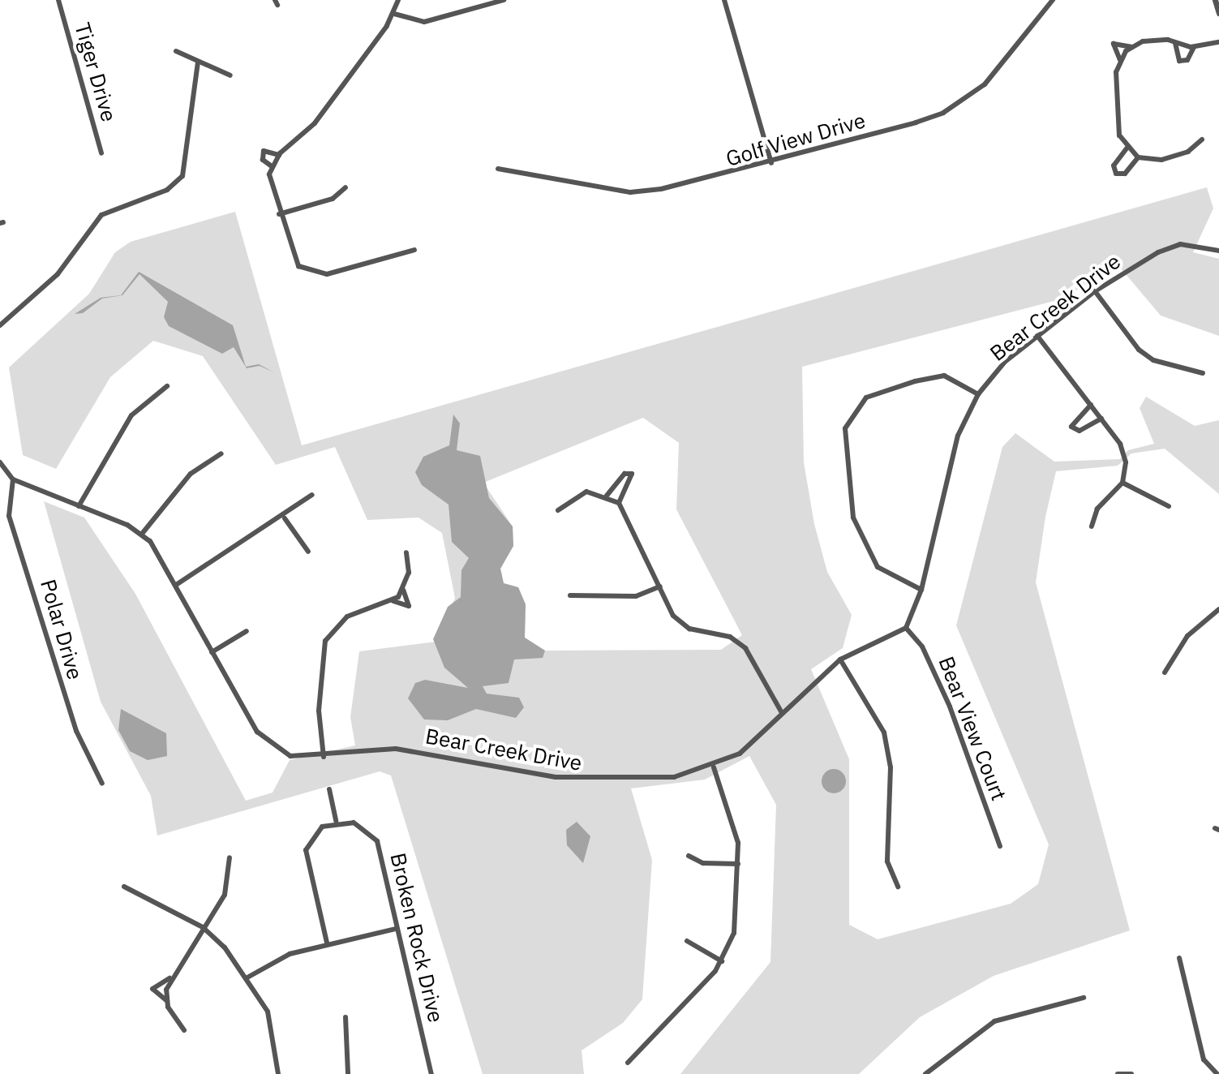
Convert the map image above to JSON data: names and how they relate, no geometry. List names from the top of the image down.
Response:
{
  "streets": {
    "street": [
      "Tiger Drive",
      "Golf View Drive",
      "Bear Creek Drive",
      "Polar Drive",
      "Bear View Court",
      "Broken Rock Drive"
    ]
  },
  "crossings": [
    ["Bear Creek Drive", "Bear View Court"]
  ]
}
